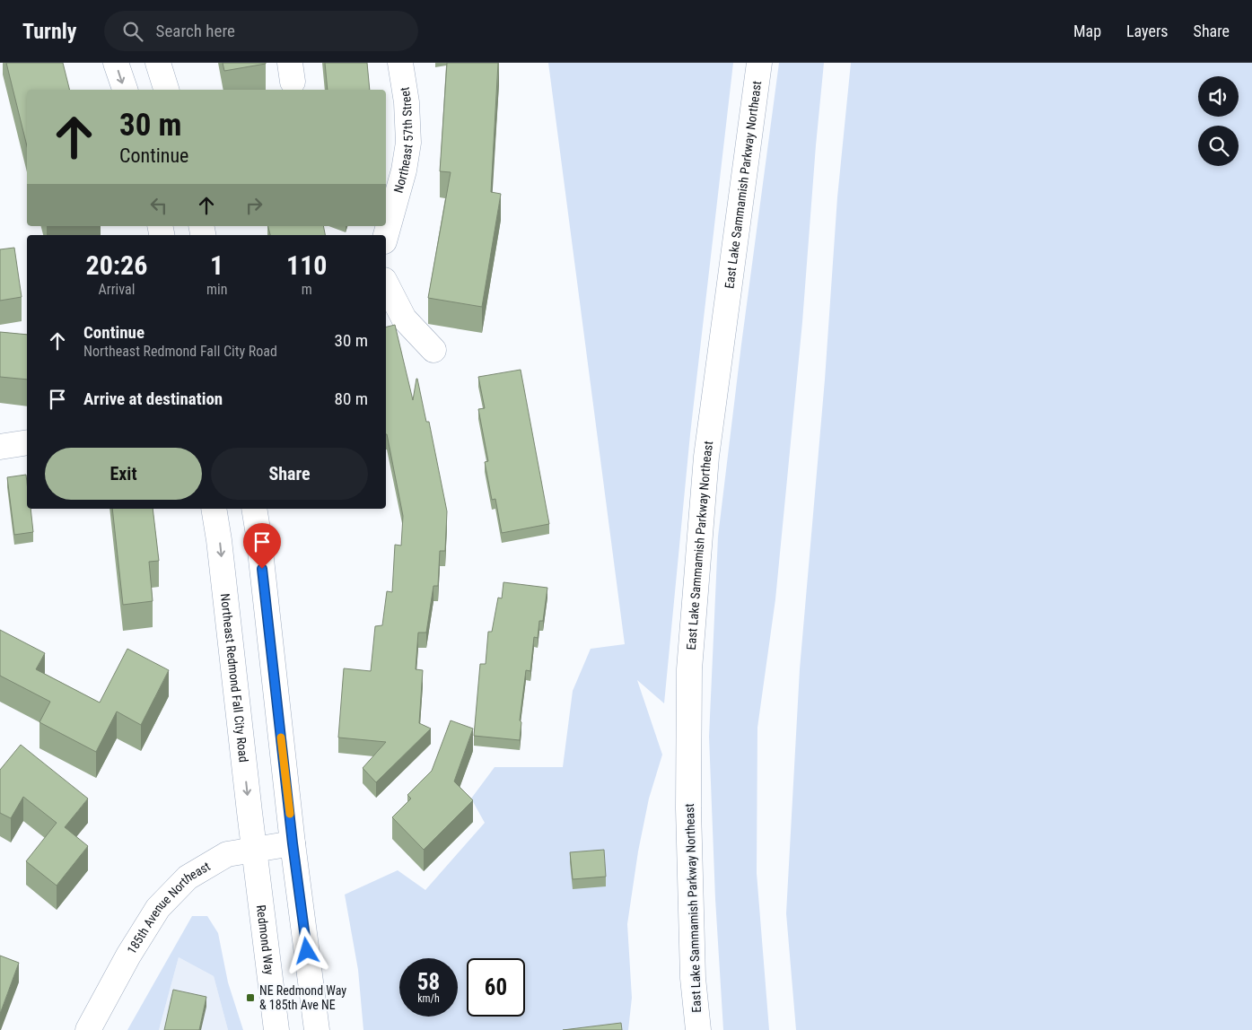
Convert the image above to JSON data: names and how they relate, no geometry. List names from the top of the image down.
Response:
{
  "streets": {
    "main road": [
      "Northeast 57th Street",
      "East Lake Sammamish Parkway Northeast",
      "Northeast Redmond Fall City Road",
      "185th Avenue Northeast",
      "Redmond Way"
    ]
  },
  "crossings": [
    ["Northeast Redmond Fall City Road", "185th Avenue Northeast"],
    ["Northeast Redmond Fall City Road", "Redmond Way"],
    ["185th Avenue Northeast", "Redmond Way"]
  ],
  "places": {
    "transit": ["NE Redmond Way & 185th Ave NE"]
  },
  "page": {
    "header": "Turnly",
    "search": "Search here",
    "nav": ["Map", "Layers", "Share"],
    "turn": ["30 m", "Continue"],
    "eta": [
      "20:26",
      "Arrival",
      "1",
      "min",
      "110",
      "m"
    ],
    "list": [
      {
        "name": "Continue",
        "note": "Northeast Redmond Fall City Road",
        "value": "30 m"
      },
      {
        "name": "Arrive at destination",
        "value": "80 m"
      }
    ],
    "buttons": ["Exit", "Share"],
    "speed": "58 km/h",
    "limit": "60"
  }
}
